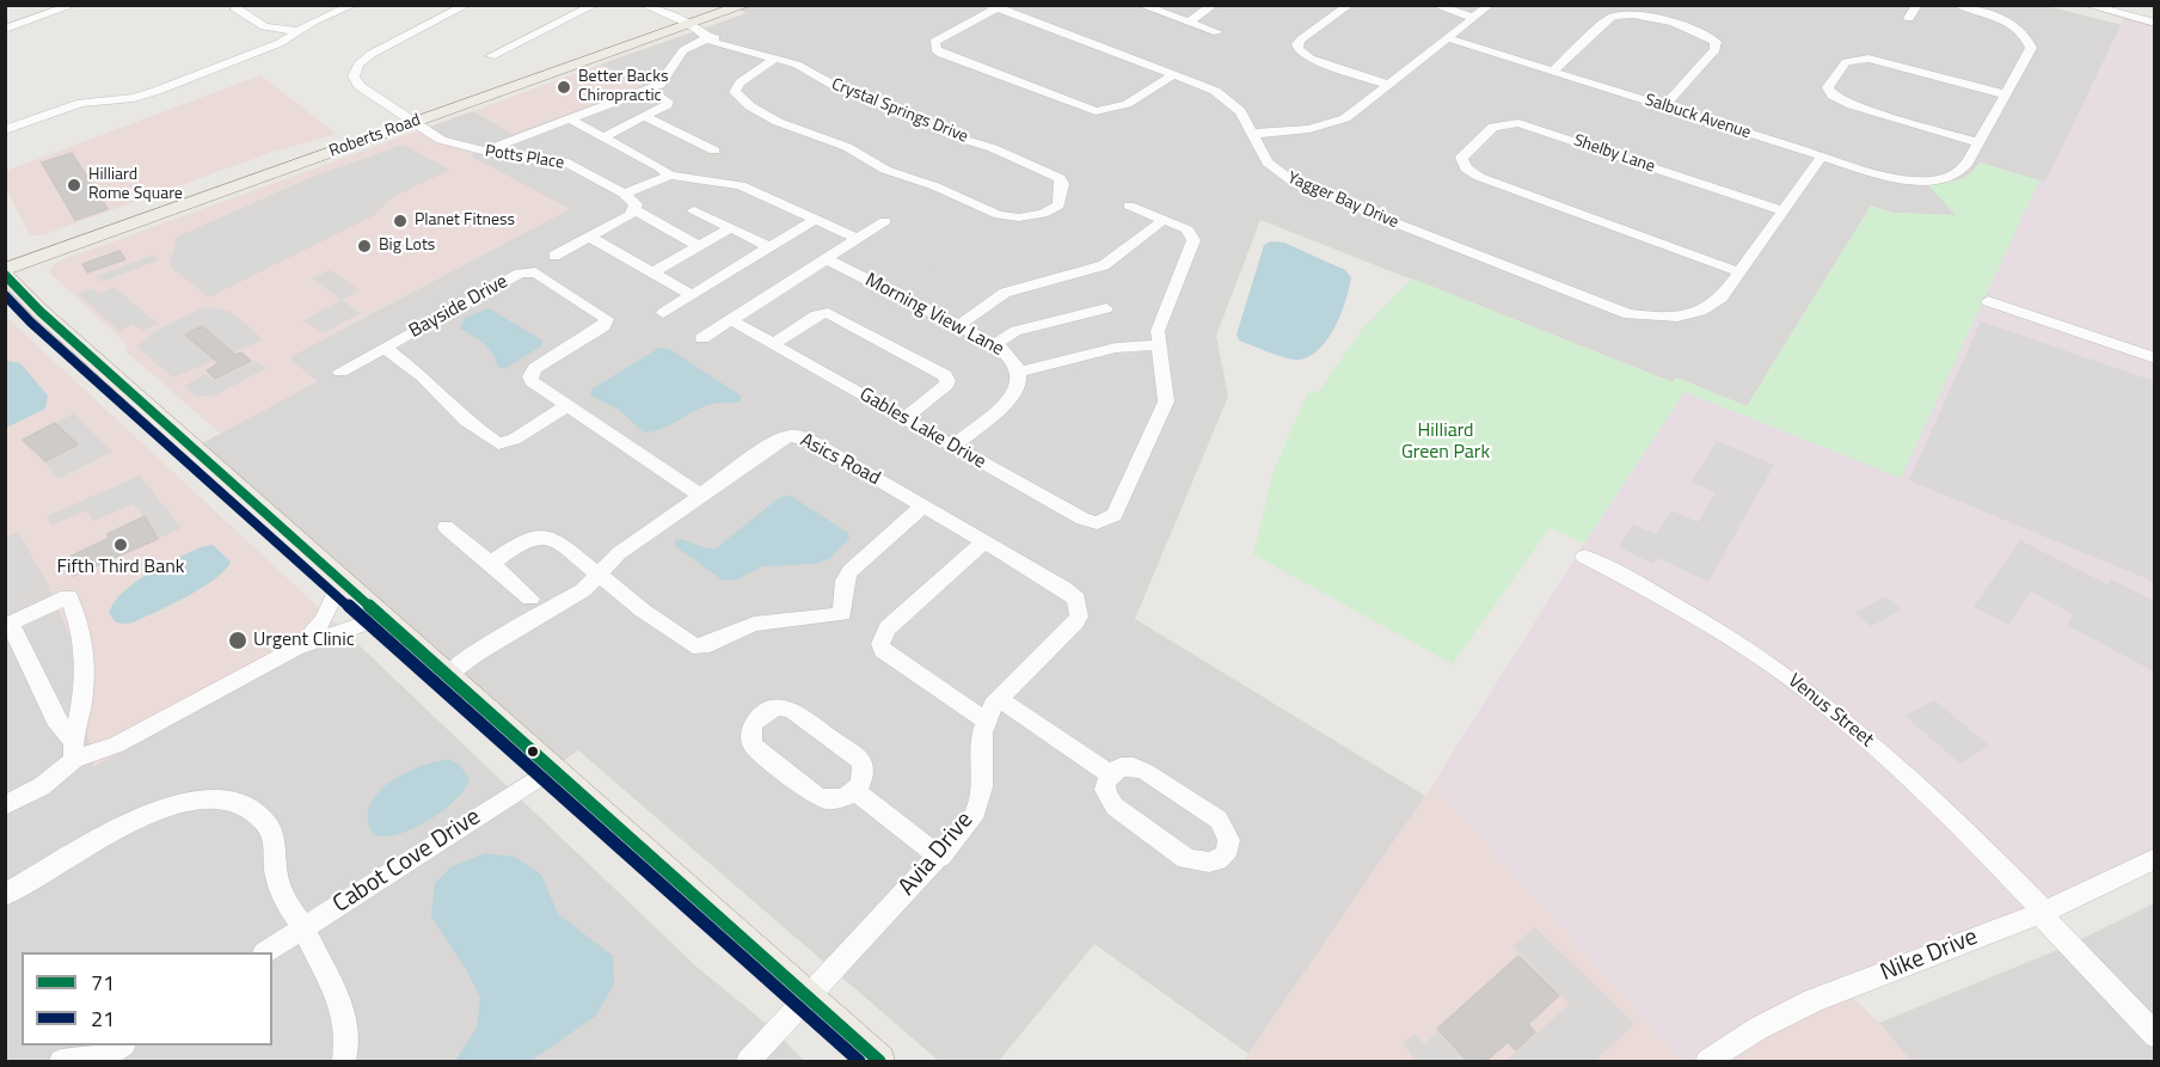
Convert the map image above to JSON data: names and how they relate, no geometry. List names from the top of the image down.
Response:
{
  "streets": {
    "main road": ["Roberts Road"],
    "street": [
      "Crystal Springs Drive",
      "Salbuck Avenue",
      "Shelby Lane",
      "Potts Place",
      "Yagger Bay Drive",
      "Bayside Drive",
      "Morning View Lane",
      "Gables Lake Drive",
      "Asics Road",
      "Venus Street",
      "Avia Drive",
      "Cabot Cove Drive",
      "Nike Drive"
    ]
  },
  "crossings": [
    ["Crystal Springs Drive", "Roberts Road"],
    ["Roberts Road", "Potts Place"],
    ["Shelby Lane", "Yagger Bay Drive"],
    ["Bayside Drive", "Asics Road"],
    ["Morning View Lane", "Gables Lake Drive"],
    ["Asics Road", "Avia Drive"],
    ["Venus Street", "Nike Drive"]
  ],
  "parks": ["Hilliard Green Park"],
  "places": [
    "Better Backs Chiropractic",
    "Hilliard Rome Square",
    "Planet Fitness",
    "Big Lots",
    "Fifth Third Bank",
    "Urgent Clinic"
  ],
  "lines": ["transit line 71", "transit line 21"],
  "legend": ["71", "21"]
}
